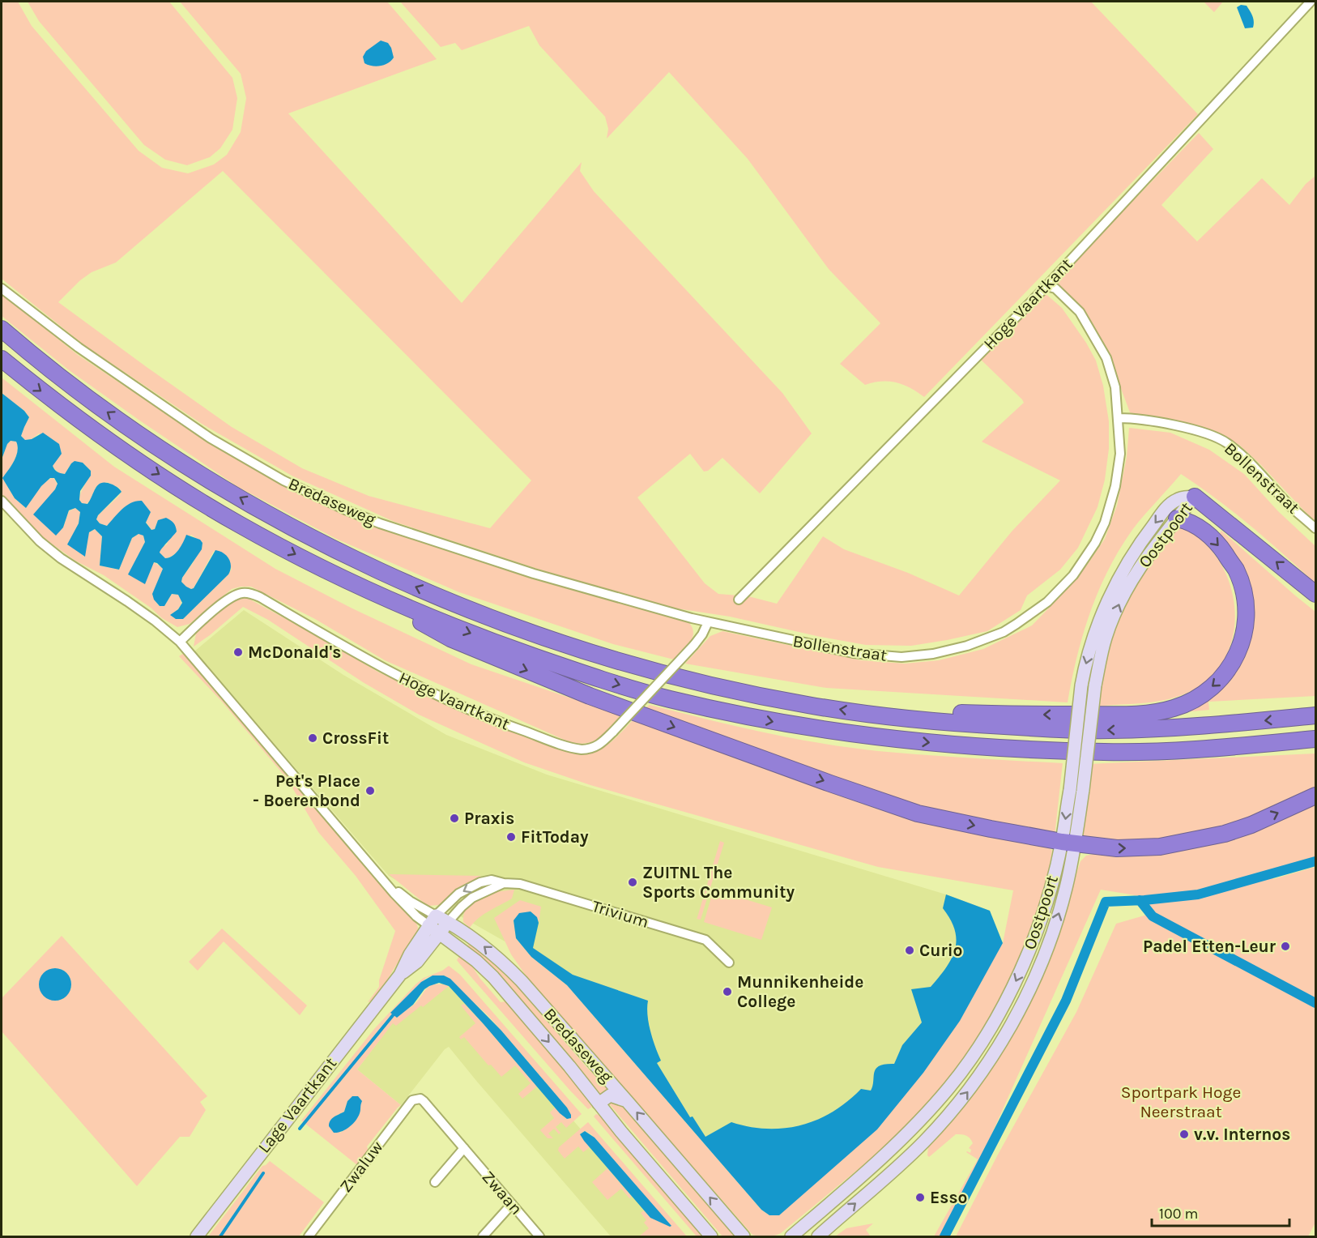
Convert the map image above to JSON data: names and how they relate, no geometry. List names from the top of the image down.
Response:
{
  "streets": {
    "main road": ["Bredaseweg", "Oostpoort", "Lage Vaartkant"],
    "street": [
      "Hoge Vaartkant",
      "Bollenstraat",
      "Trivium",
      "Zwaluw",
      "Zwaan"
    ]
  },
  "crossings": [
    ["Hoge Vaartkant", "Bollenstraat"],
    ["Hoge Vaartkant", "Bredaseweg"],
    ["Bollenstraat", "Bredaseweg"],
    ["Bredaseweg", "Trivium"],
    ["Bredaseweg", "Lage Vaartkant"],
    ["Trivium", "Lage Vaartkant"],
    ["Zwaluw", "Zwaan"]
  ],
  "parks": ["Sportpark Hoge Neerstraat"],
  "places": [
    "McDonald's",
    "CrossFit",
    "Pet's Place - Boerenbond",
    "Praxis",
    "FitToday",
    "ZUITNL The Sports Community",
    "Padel Etten-Leur",
    "Curio",
    "Munnikenheide College",
    "v.v. Internos",
    "Esso"
  ],
  "scale_bar": "100 m"
}
